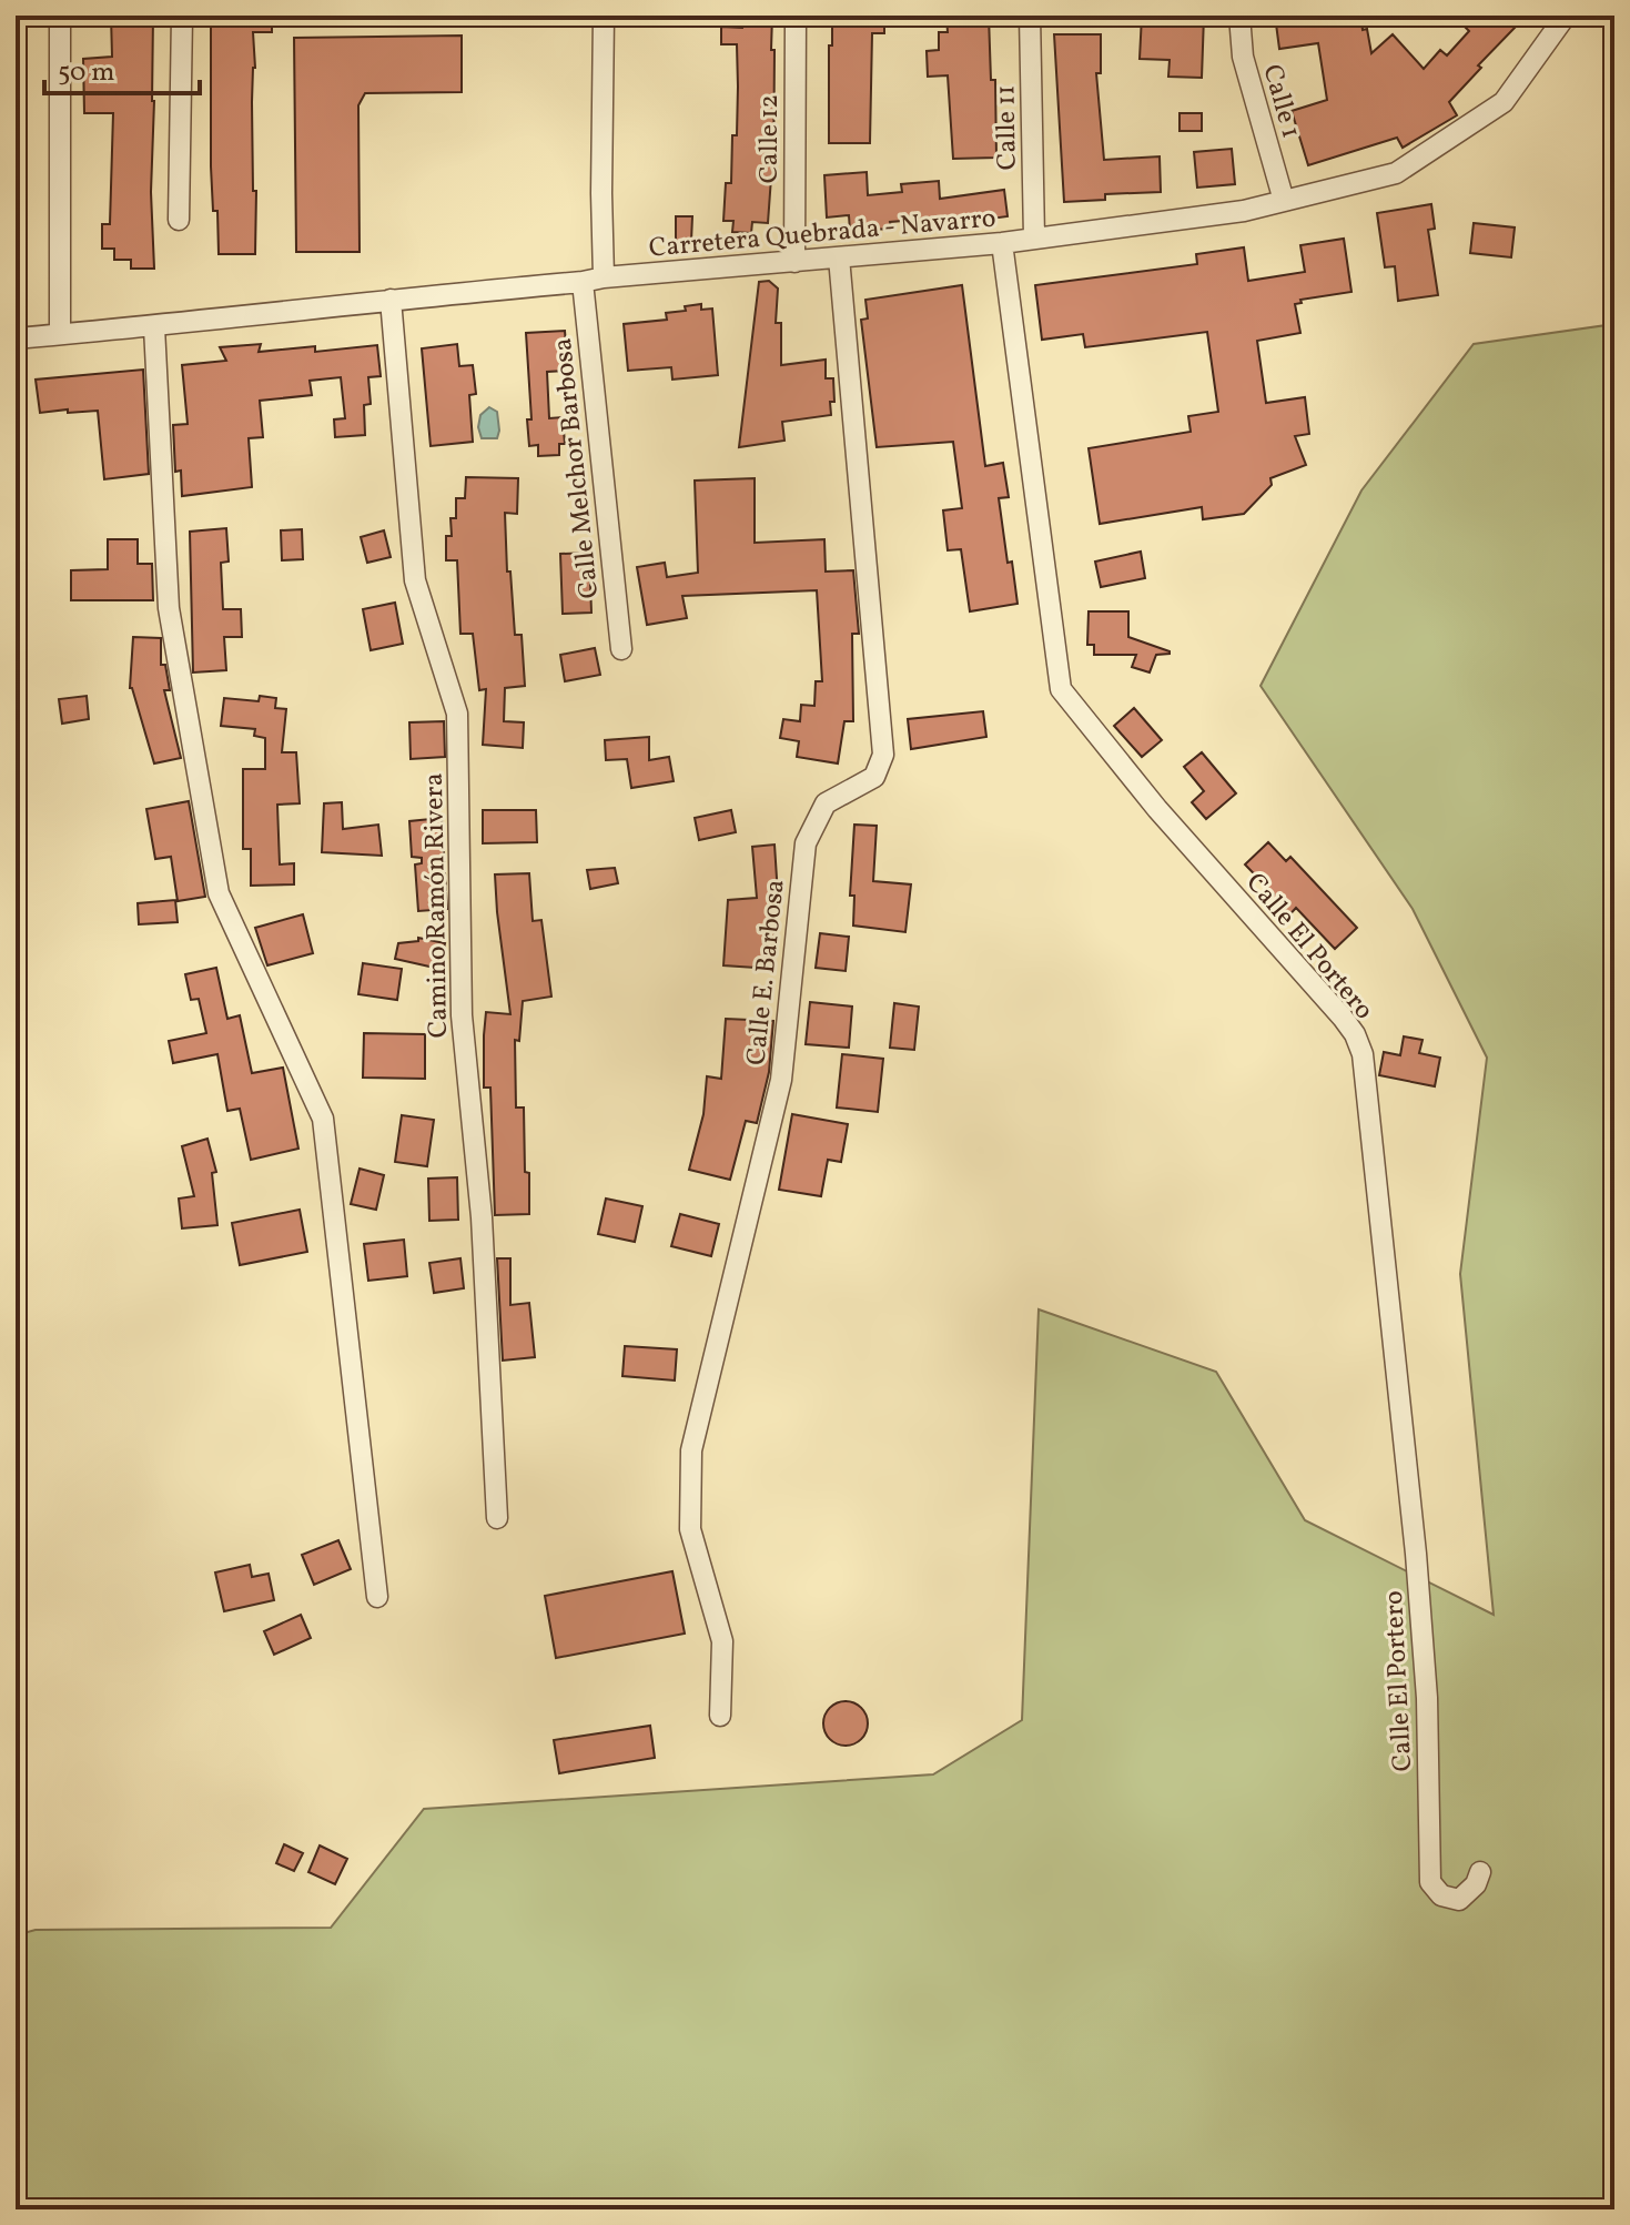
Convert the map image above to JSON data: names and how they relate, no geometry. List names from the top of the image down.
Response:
{
  "streets": {
    "street": [
      "Calle 1",
      "Calle 11",
      "Calle 12",
      "Carretera Quebrada - Navarro",
      "Calle Melchor Barbosa",
      "Camino Ramón Rivera",
      "Calle El Portero",
      "Calle E. Barbosa"
    ]
  },
  "crossings": [
    ["Calle 1", "Carretera Quebrada - Navarro"],
    ["Calle 11", "Carretera Quebrada - Navarro"],
    ["Calle 12", "Carretera Quebrada - Navarro"],
    ["Carretera Quebrada - Navarro", "Calle Melchor Barbosa"],
    ["Carretera Quebrada - Navarro", "Camino Ramón Rivera"],
    ["Carretera Quebrada - Navarro", "Calle El Portero"],
    ["Carretera Quebrada - Navarro", "Calle E. Barbosa"]
  ],
  "scale_bar": "50 m"
}
